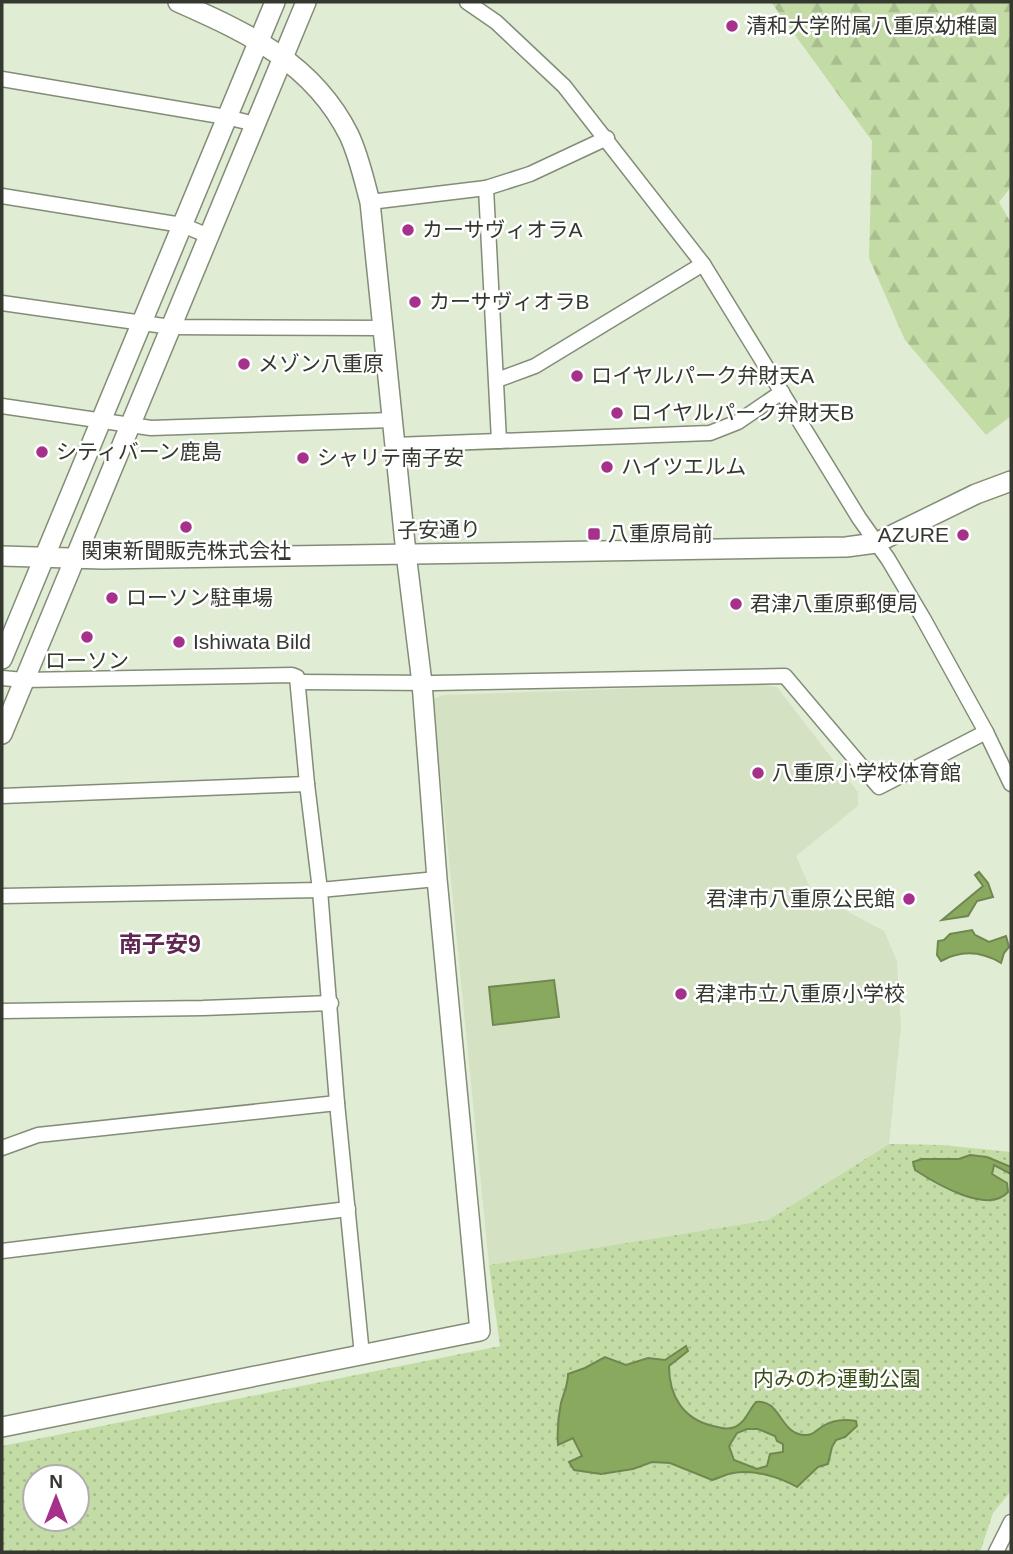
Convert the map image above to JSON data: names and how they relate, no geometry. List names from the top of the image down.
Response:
{
  "streets": {
    "street": ["子安通り"]
  },
  "districts": ["南子安9"],
  "parks": ["内みのわ運動公園"],
  "places": {
    "other": [
      "清和大学附属八重原幼稚園",
      "カーサヴィオラA",
      "カーサヴィオラB",
      "メゾン八重原",
      "ロイヤルパーク弁財天A",
      "ロイヤルパーク弁財天B",
      "シティバーン鹿島",
      "シャリテ南子安",
      "ハイツエルム",
      "関東新聞販売株式会社",
      "AZURE",
      "ローソン駐車場",
      "君津八重原郵便局",
      "ローソン",
      "Ishiwata Bild",
      "八重原小学校体育館",
      "君津市八重原公民館",
      "君津市立八重原小学校"
    ],
    "transit": ["八重原局前"]
  },
  "north": "top"
}
